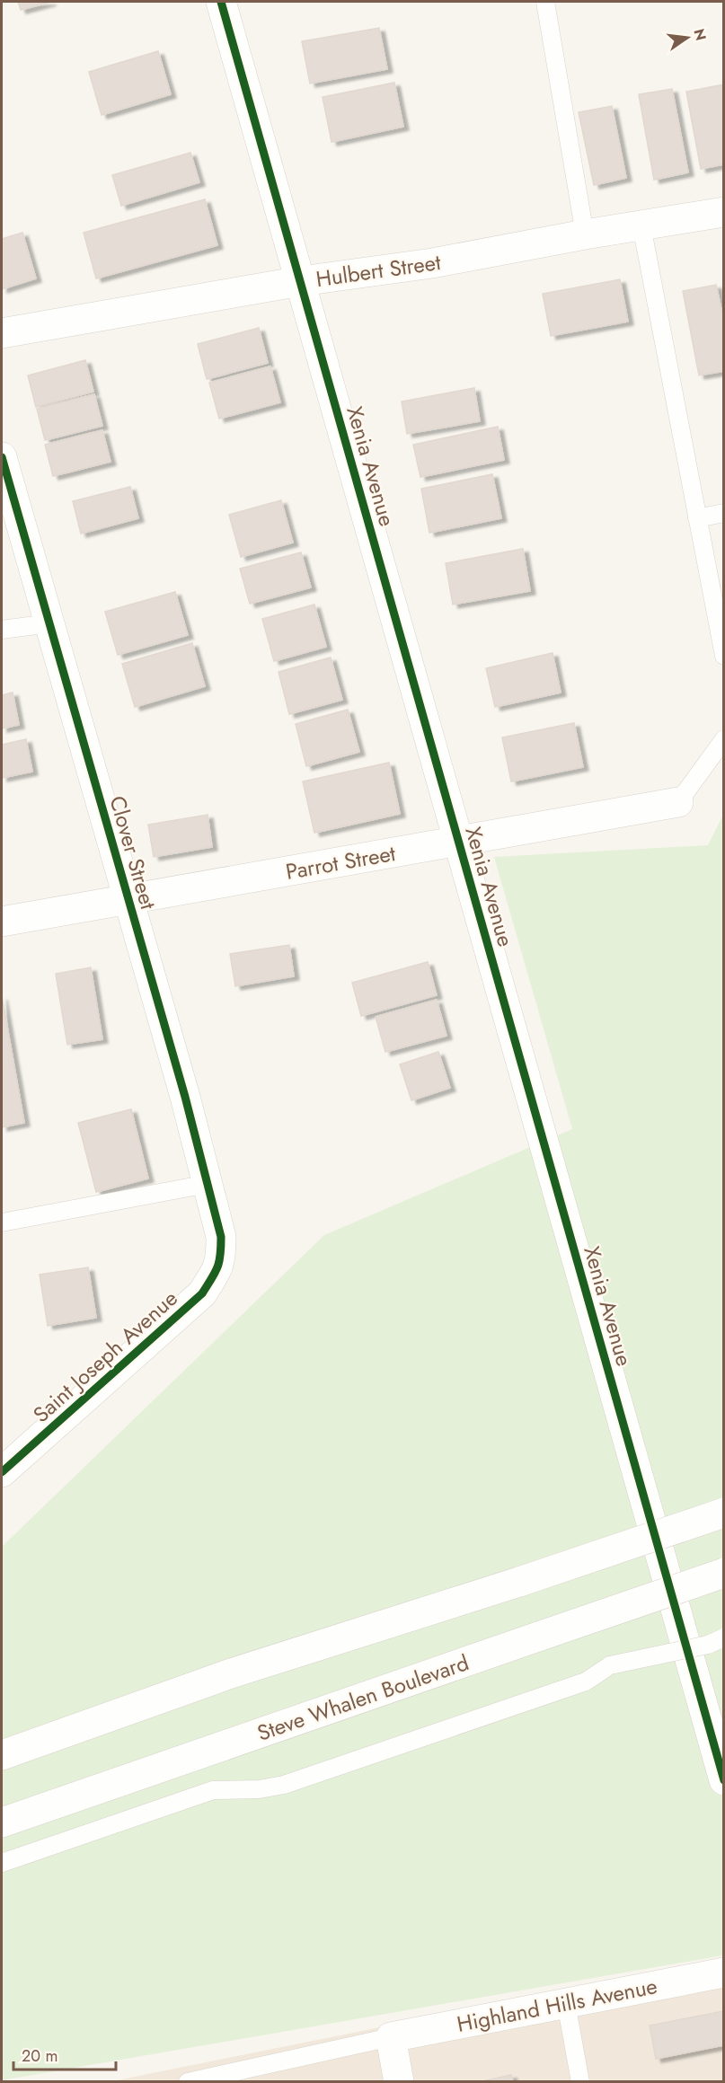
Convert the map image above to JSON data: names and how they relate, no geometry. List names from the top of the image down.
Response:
{
  "streets": {
    "street": [
      "Hulbert Street",
      "Xenia Avenue",
      "Clover Street",
      "Parrot Street",
      "Saint Joseph Avenue",
      "Steve Whalen Boulevard",
      "Highland Hills Avenue"
    ]
  },
  "crossings": [
    ["Hulbert Street", "Xenia Avenue"],
    ["Xenia Avenue", "Parrot Street"],
    ["Clover Street", "Parrot Street"],
    ["Clover Street", "Saint Joseph Avenue"]
  ],
  "scale_bar": "20 m",
  "north": "right"
}
